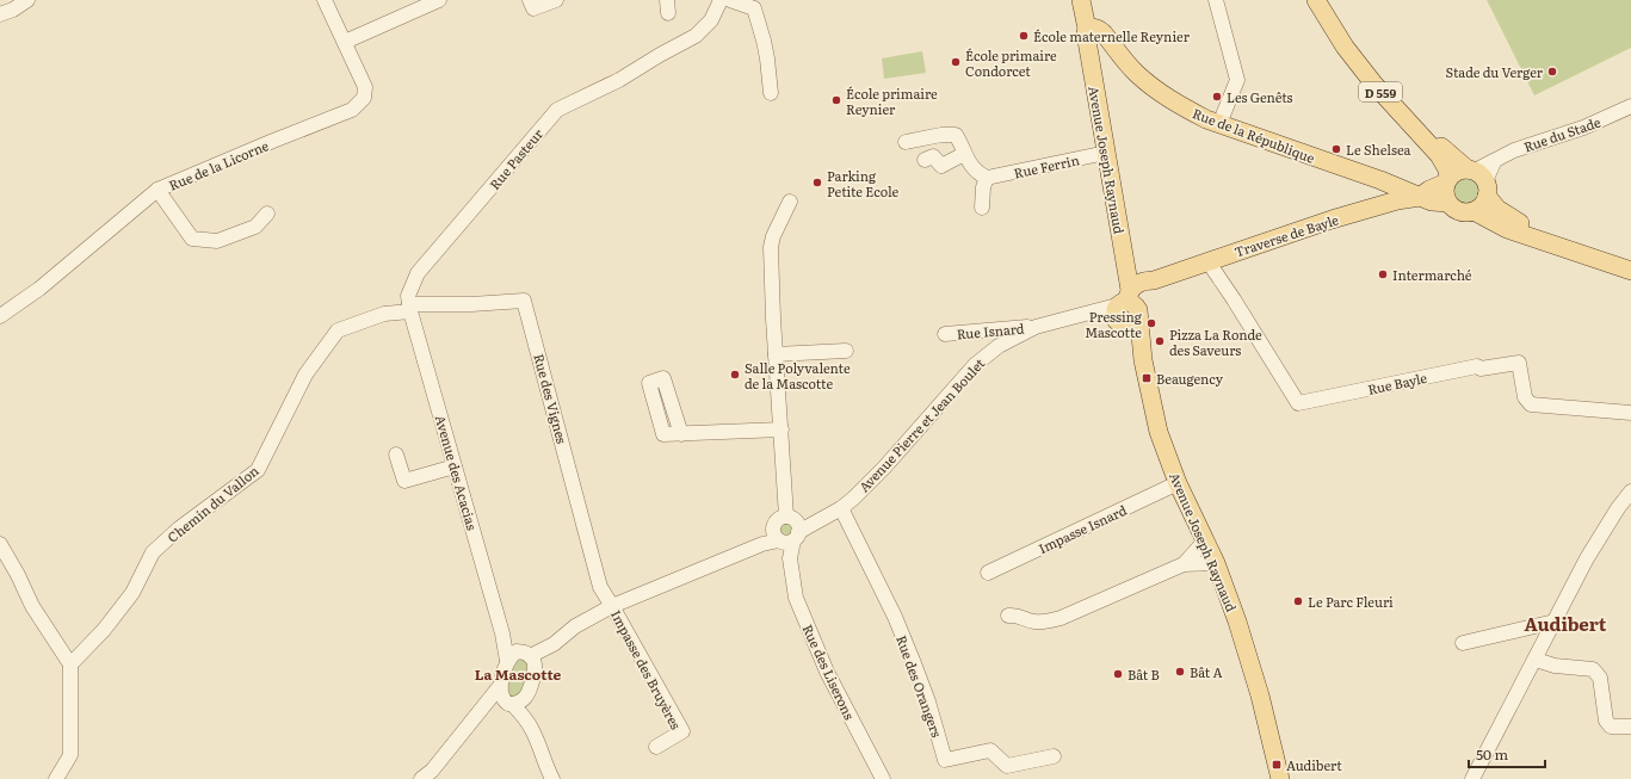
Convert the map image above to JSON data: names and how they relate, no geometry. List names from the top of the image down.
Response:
{
  "streets": {
    "main road": [
      "D 559",
      "Rue de la République",
      "Avenue Joseph Raynaud",
      "Traverse de Bayle"
    ],
    "street": [
      "Rue du Stade",
      "Rue Pasteur",
      "Rue de la Licorne",
      "Rue Ferrin",
      "Rue Isnard",
      "Rue Bayle",
      "Rue des Vignes",
      "Avenue Pierre et Jean Boulet",
      "Avenue des Acacias",
      "Chemin du Vallon",
      "Impasse Isnard",
      "Impasse des Bruyères",
      "Rue des Liserons",
      "Rue des Orangers"
    ]
  },
  "crossings": [
    ["D 559", "Rue du Stade"],
    ["D 559", "Traverse de Bayle"],
    ["Rue du Stade", "Traverse de Bayle"],
    ["Rue de la République", "Avenue Joseph Raynaud"],
    ["Rue de la République", "Traverse de Bayle"],
    ["Rue Pasteur", "Rue des Vignes"],
    ["Rue Pasteur", "Avenue des Acacias"],
    ["Rue Pasteur", "Chemin du Vallon"],
    ["Avenue Joseph Raynaud", "Rue Ferrin"],
    ["Avenue Joseph Raynaud", "Traverse de Bayle"],
    ["Avenue Joseph Raynaud", "Avenue Pierre et Jean Boulet"],
    ["Avenue Joseph Raynaud", "Impasse Isnard"],
    ["Traverse de Bayle", "Rue Bayle"],
    ["Traverse de Bayle", "Avenue Pierre et Jean Boulet"],
    ["Rue Isnard", "Avenue Pierre et Jean Boulet"],
    ["Rue des Vignes", "Avenue des Acacias"],
    ["Rue des Vignes", "Chemin du Vallon"],
    ["Rue des Vignes", "Impasse des Bruyères"],
    ["Avenue Pierre et Jean Boulet", "Rue des Liserons"],
    ["Avenue Pierre et Jean Boulet", "Rue des Orangers"],
    ["Avenue des Acacias", "Chemin du Vallon"]
  ],
  "districts": ["Audibert", "La Mascotte"],
  "places": {
    "other": [
      "École maternelle Reynier",
      "École primaire Condorcet",
      "Stade du Verger",
      "Les Genêts",
      "École primaire Reynier",
      "Le Shelsea",
      "Parking Petite Ecole",
      "Intermarché",
      "Pressing Mascotte",
      "Pizza La Ronde des Saveurs",
      "Salle Polyvalente de la Mascotte",
      "Le Parc Fleuri",
      "Bât A",
      "Bât B"
    ],
    "transit": ["Beaugency", "Audibert"]
  },
  "scale_bar": "50 m"
}
